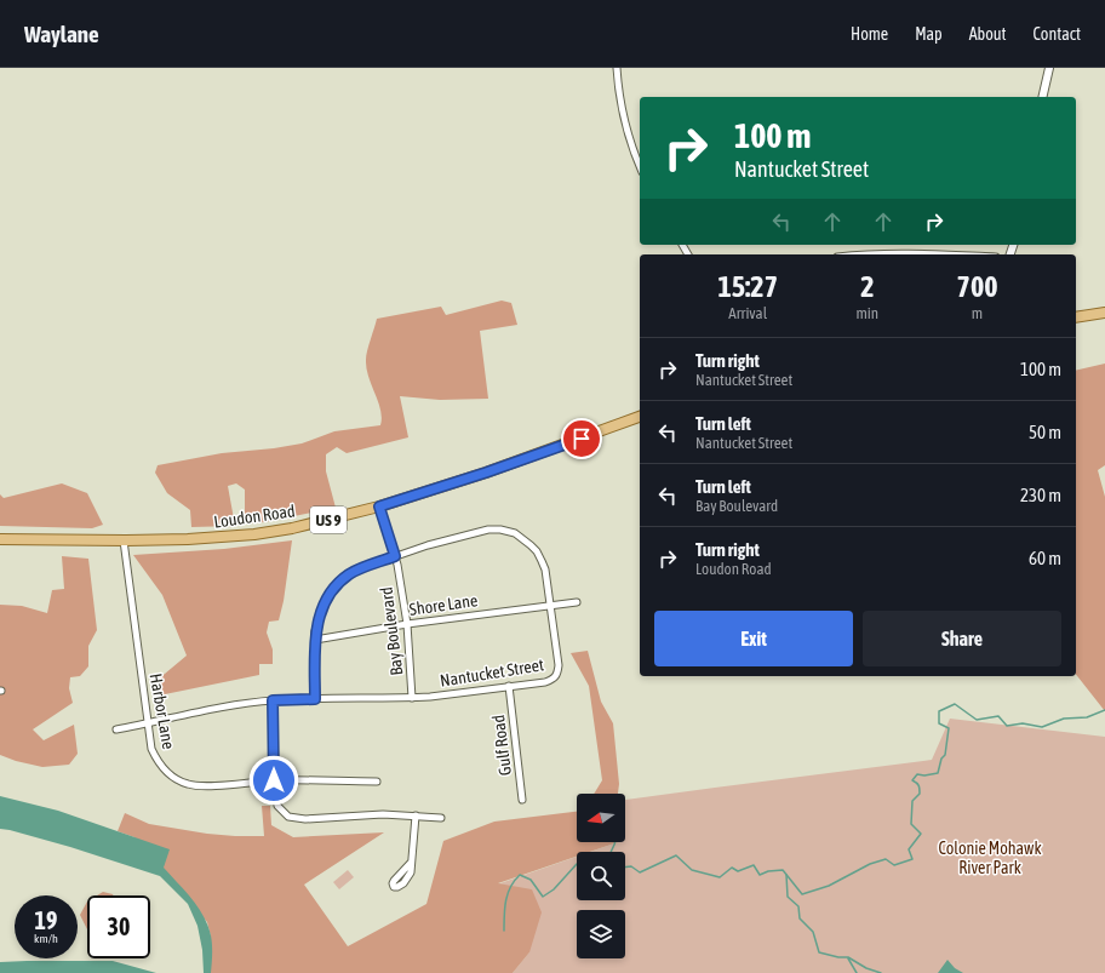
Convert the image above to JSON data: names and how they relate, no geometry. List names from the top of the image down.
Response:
{
  "streets": {
    "main road": ["Loudon Road", "US 9"],
    "street": [
      "Shore Lane",
      "Bay Boulevard",
      "Nantucket Street",
      "Harbor Lane",
      "Gulf Road"
    ]
  },
  "crossings": [
    ["Loudon Road", "Bay Boulevard"],
    ["Loudon Road", "Harbor Lane"],
    ["Shore Lane", "Bay Boulevard"],
    ["Shore Lane", "Nantucket Street"],
    ["Bay Boulevard", "Nantucket Street"],
    ["Nantucket Street", "Harbor Lane"],
    ["Nantucket Street", "Gulf Road"]
  ],
  "parks": ["Colonie Mohawk River Park"],
  "north": "left",
  "page": {
    "header": "Waylane",
    "nav": [
      "Home",
      "Map",
      "About",
      "Contact"
    ],
    "turn": ["100 m", "Nantucket Street"],
    "eta": [
      "15:27",
      "Arrival",
      "2",
      "min",
      "700",
      "m"
    ],
    "list": [
      {
        "name": "Turn right",
        "note": "Nantucket Street",
        "value": "100 m"
      },
      {
        "name": "Turn left",
        "note": "Nantucket Street",
        "value": "50 m"
      },
      {
        "name": "Turn left",
        "note": "Bay Boulevard",
        "value": "230 m"
      },
      {
        "name": "Turn right",
        "note": "Loudon Road",
        "value": "60 m"
      }
    ],
    "buttons": ["Exit", "Share"],
    "speed": "19 km/h",
    "limit": "30"
  }
}
